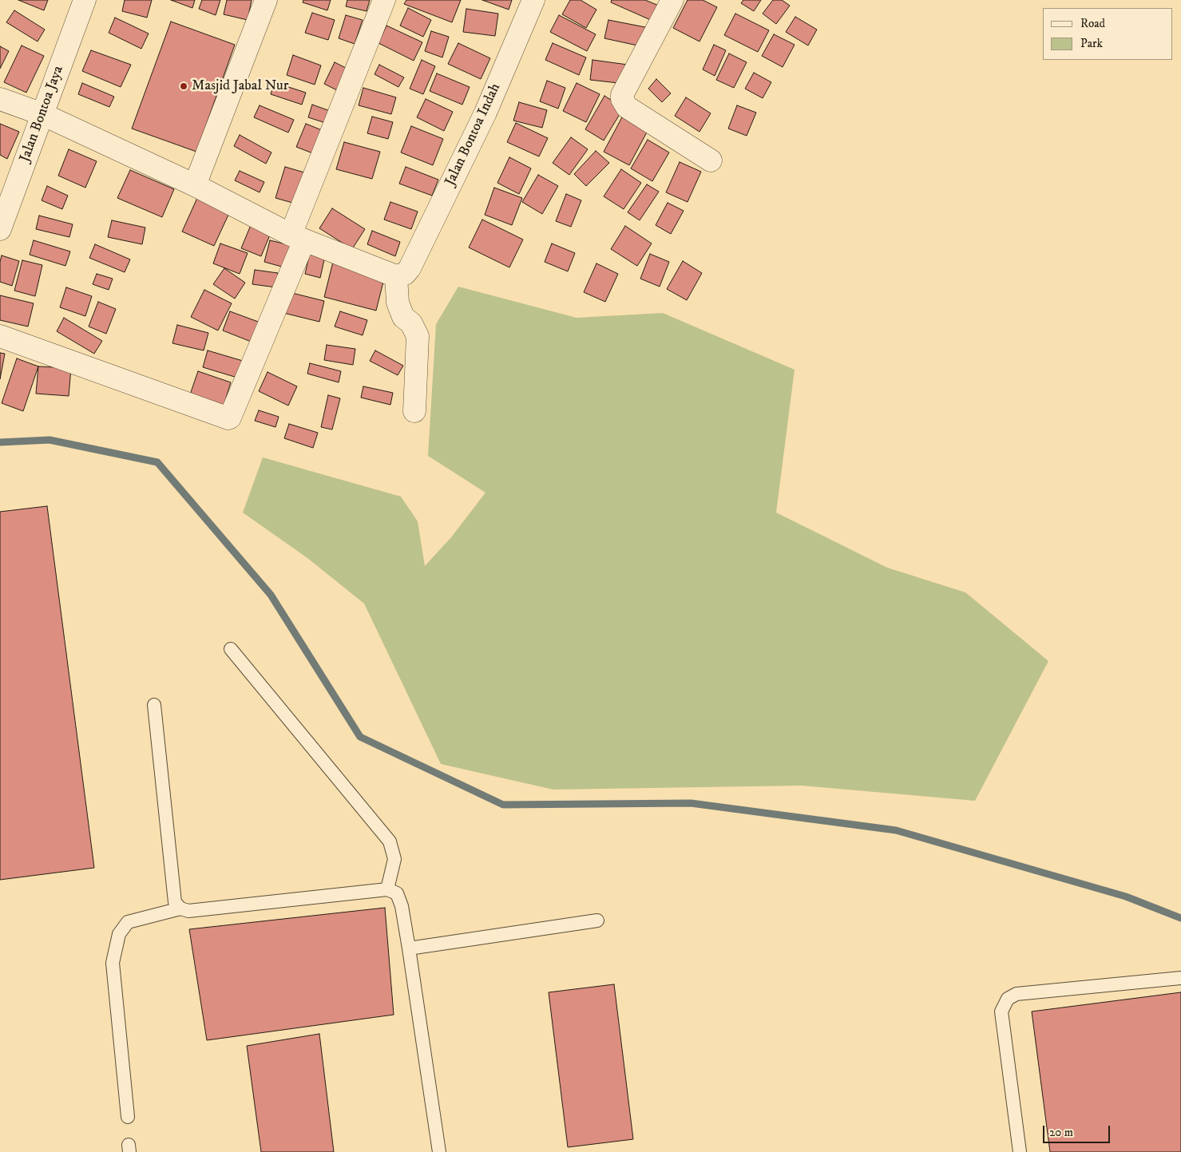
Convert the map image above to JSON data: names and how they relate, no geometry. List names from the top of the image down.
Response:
{
  "streets": {
    "street": ["Jalan Bontoa Jaya", "Jalan Bontoa Indah"]
  },
  "places": ["Masjid Jabal Nur"],
  "legend": ["Road", "Park"],
  "scale_bar": "20 m"
}
